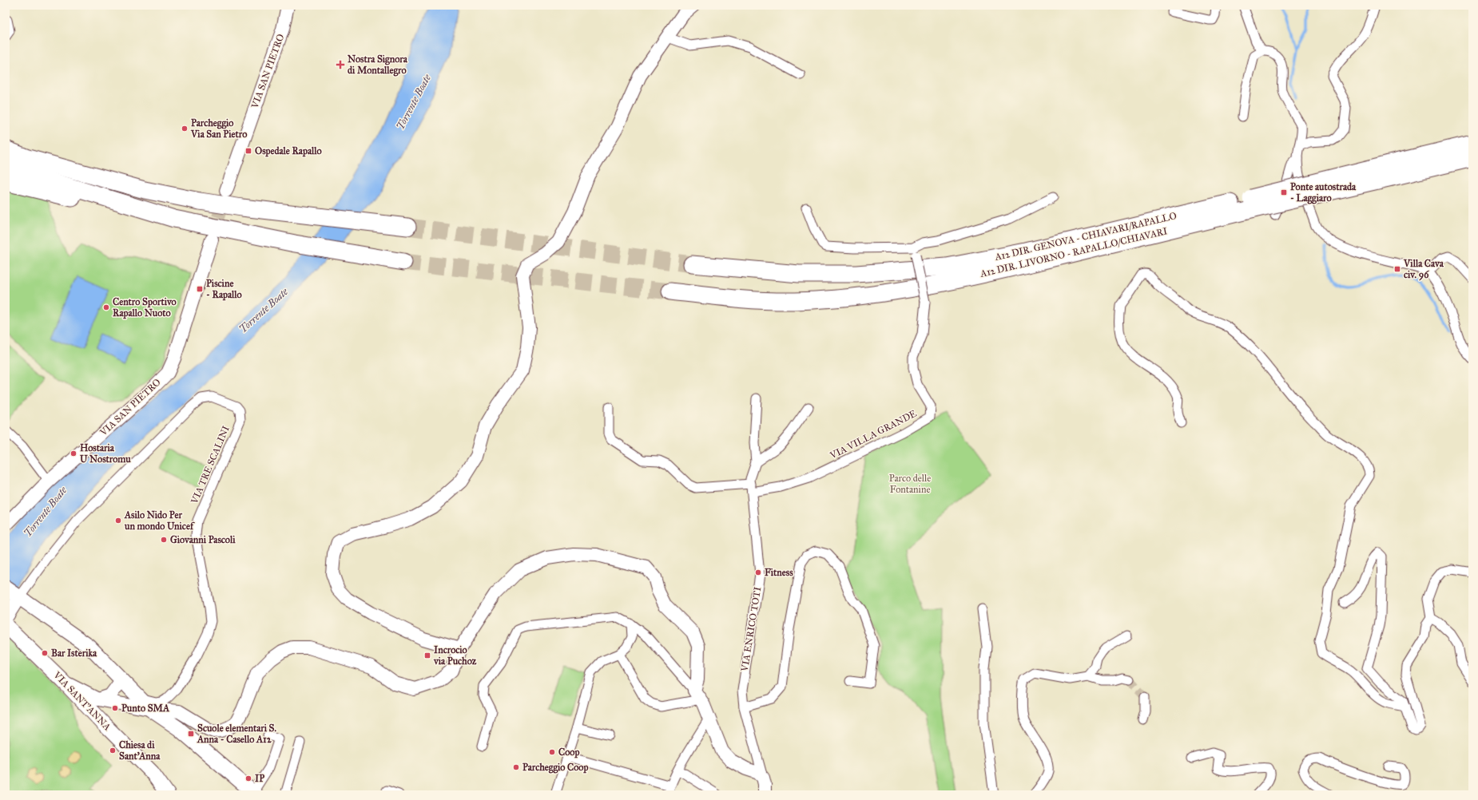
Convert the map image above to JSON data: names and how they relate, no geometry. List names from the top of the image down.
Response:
{
  "streets": {
    "highway": ["A12 DIR. GENOVA - CHIAVARI/RAPALLO", "A12 DIR. LIVORNO - RAPALLO/CHIAVARI"],
    "main road": ["VIA SANT'ANNA"],
    "street": [
      "VIA SAN PIETRO",
      "VIA VILLA GRANDE",
      "VIA TRE SCALINI",
      "VIA ENRICO TOTI"
    ]
  },
  "crossings": [
    ["A12 DIR. GENOVA - CHIAVARI/RAPALLO", "A12 DIR. LIVORNO - RAPALLO/CHIAVARI"],
    ["VIA VILLA GRANDE", "VIA ENRICO TOTI"]
  ],
  "water": ["Torrente Boate"],
  "parks": ["Parco delle Fontanine"],
  "places": {
    "health": ["Nostra Signora di Montallegro"],
    "other": [
      "Parcheggio Via San Pietro",
      "Centro Sportivo Rapallo Nuoto",
      "Hostaria U Nostromu",
      "Asilo Nido Per un mondo Unicef",
      "Giovanni Pascoli",
      "Fitness",
      "Bar Isterika",
      "Punto SMA",
      "Chiesa di Sant'Anna",
      "Coop",
      "Parcheggio Coop",
      "IP"
    ],
    "transit": [
      "Ospedale Rapallo",
      "Ponte autostrada - Laggiaro",
      "Villa Cava civ. 96",
      "Piscine - Rapallo",
      "Incrocio via Puchoz",
      "Scuole elementari S. Anna - Casello A12"
    ]
  }
}
